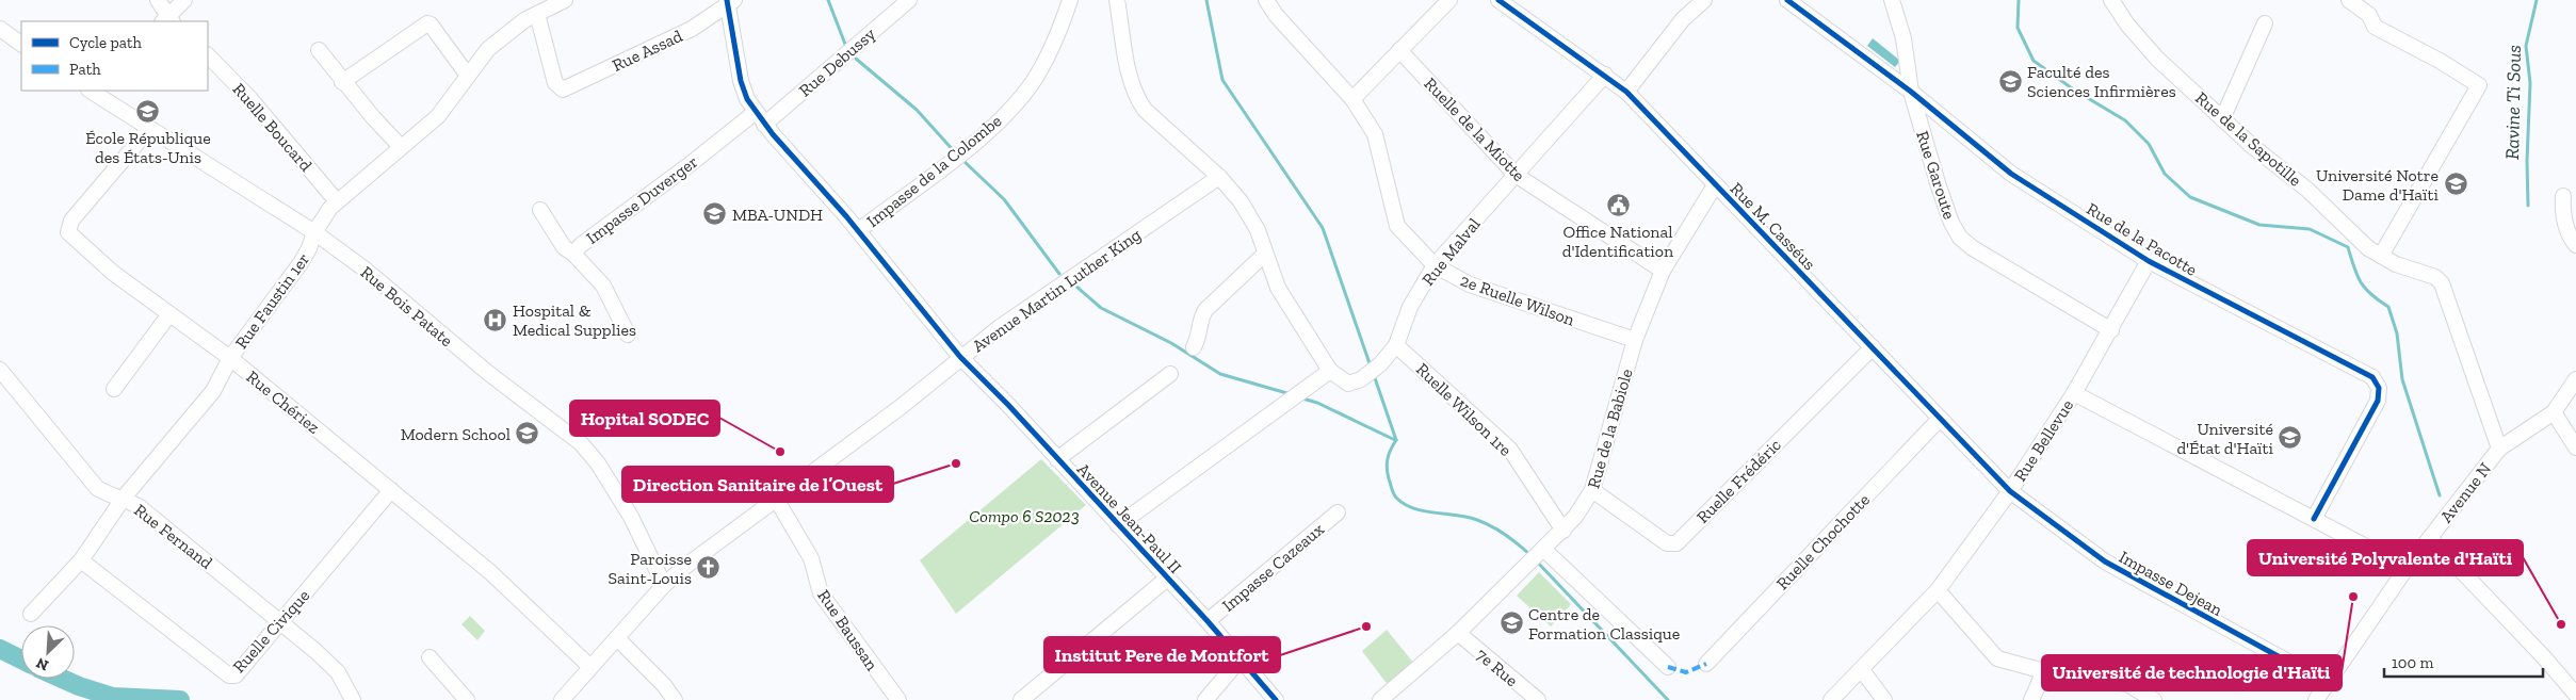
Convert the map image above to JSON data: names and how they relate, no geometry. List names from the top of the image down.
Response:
{
  "streets": {
    "street": [
      "Rue Assad",
      "Rue Debussy",
      "Ruelle Boucard",
      "Ruelle de la Miotte",
      "Rue de la Sapotille",
      "Impasse de la Colombe",
      "Rue Garoute",
      "Impasse Duverger",
      "Rue M. Casséus",
      "Rue de la Pacotte",
      "Rue Malval",
      "Avenue Martin Luther King",
      "2e Ruelle Wilson",
      "Rue Faustin 1er",
      "Rue Bois Patate",
      "Rue Chériez",
      "Ruelle Wilson 1re",
      "Rue de la Babiole",
      "Rue Bellevue",
      "Ruelle Frédéric",
      "Avenue N",
      "Avenue Jean-Paul II",
      "Rue Fernand",
      "Ruelle Chochotte",
      "Impasse Cazeaux",
      "Impasse Dejean",
      "Rue Baussan",
      "Ruelle Civique",
      "7e Rue"
    ]
  },
  "crossings": [
    ["Rue Assad", "Rue Faustin 1er"],
    ["Rue Assad", "Avenue Jean-Paul II"],
    ["Rue Debussy", "Avenue Jean-Paul II"],
    ["Ruelle Boucard", "Rue Faustin 1er"],
    ["Ruelle de la Miotte", "Rue Malval"],
    ["Ruelle de la Miotte", "Rue de la Babiole"],
    ["Rue de la Sapotille", "Avenue N"],
    ["Impasse de la Colombe", "Avenue Jean-Paul II"],
    ["Rue Garoute", "Rue de la Pacotte"],
    ["Rue Garoute", "Rue Bellevue"],
    ["Impasse Duverger", "Avenue Jean-Paul II"],
    ["Rue M. Casséus", "Rue Malval"],
    ["Rue M. Casséus", "Rue de la Babiole"],
    ["Rue M. Casséus", "Rue Bellevue"],
    ["Rue M. Casséus", "Ruelle Frédéric"],
    ["Rue M. Casséus", "Ruelle Chochotte"],
    ["Rue M. Casséus", "Impasse Dejean"],
    ["Rue de la Pacotte", "Rue Bellevue"],
    ["Rue Malval", "2e Ruelle Wilson"],
    ["Rue Malval", "Ruelle Wilson 1re"],
    ["Avenue Martin Luther King", "Rue Bois Patate"],
    ["Avenue Martin Luther King", "Rue Chériez"],
    ["Avenue Martin Luther King", "Avenue Jean-Paul II"],
    ["Avenue Martin Luther King", "Rue Baussan"],
    ["2e Ruelle Wilson", "Rue de la Babiole"],
    ["Rue Faustin 1er", "Rue Bois Patate"],
    ["Rue Faustin 1er", "Rue Chériez"],
    ["Rue Faustin 1er", "Rue Fernand"],
    ["Rue Faustin 1er", "Ruelle Civique"],
    ["Rue Bois Patate", "Rue Chériez"],
    ["Rue Chériez", "Ruelle Civique"],
    ["Ruelle Wilson 1re", "Rue de la Babiole"],
    ["Rue de la Babiole", "Ruelle Frédéric"],
    ["Rue de la Babiole", "7e Rue"],
    ["Rue Bellevue", "Impasse Dejean"],
    ["Avenue N", "Impasse Dejean"],
    ["Avenue Jean-Paul II", "Impasse Cazeaux"],
    ["Rue Fernand", "Ruelle Civique"]
  ],
  "water": ["Ravine Ti Sous"],
  "parks": ["Compo 6 S2023"],
  "places": {
    "school or university": [
      "Faculté des Sciences Infirmières",
      "École République des États-Unis",
      "Université Notre Dame d'Haïti",
      "MBA-UNDH",
      "Modern School",
      "Université d'État d'Haïti",
      "Centre de Formation Classique"
    ],
    "public building": ["Office National d'Identification"],
    "hospital": ["Hospital & Medical Supplies"],
    "other": [
      "Hopital SODEC",
      "Direction Sanitaire de l’Ouest",
      "Université de technologie d'Haïti",
      "Université Polyvalente d'Haïti",
      "Institut Pere de Montfort"
    ],
    "church": ["Paroisse Saint-Louis"]
  },
  "legend": ["Cycle path", "Path"],
  "scale_bar": "100 m",
  "north": "bottom left"
}
